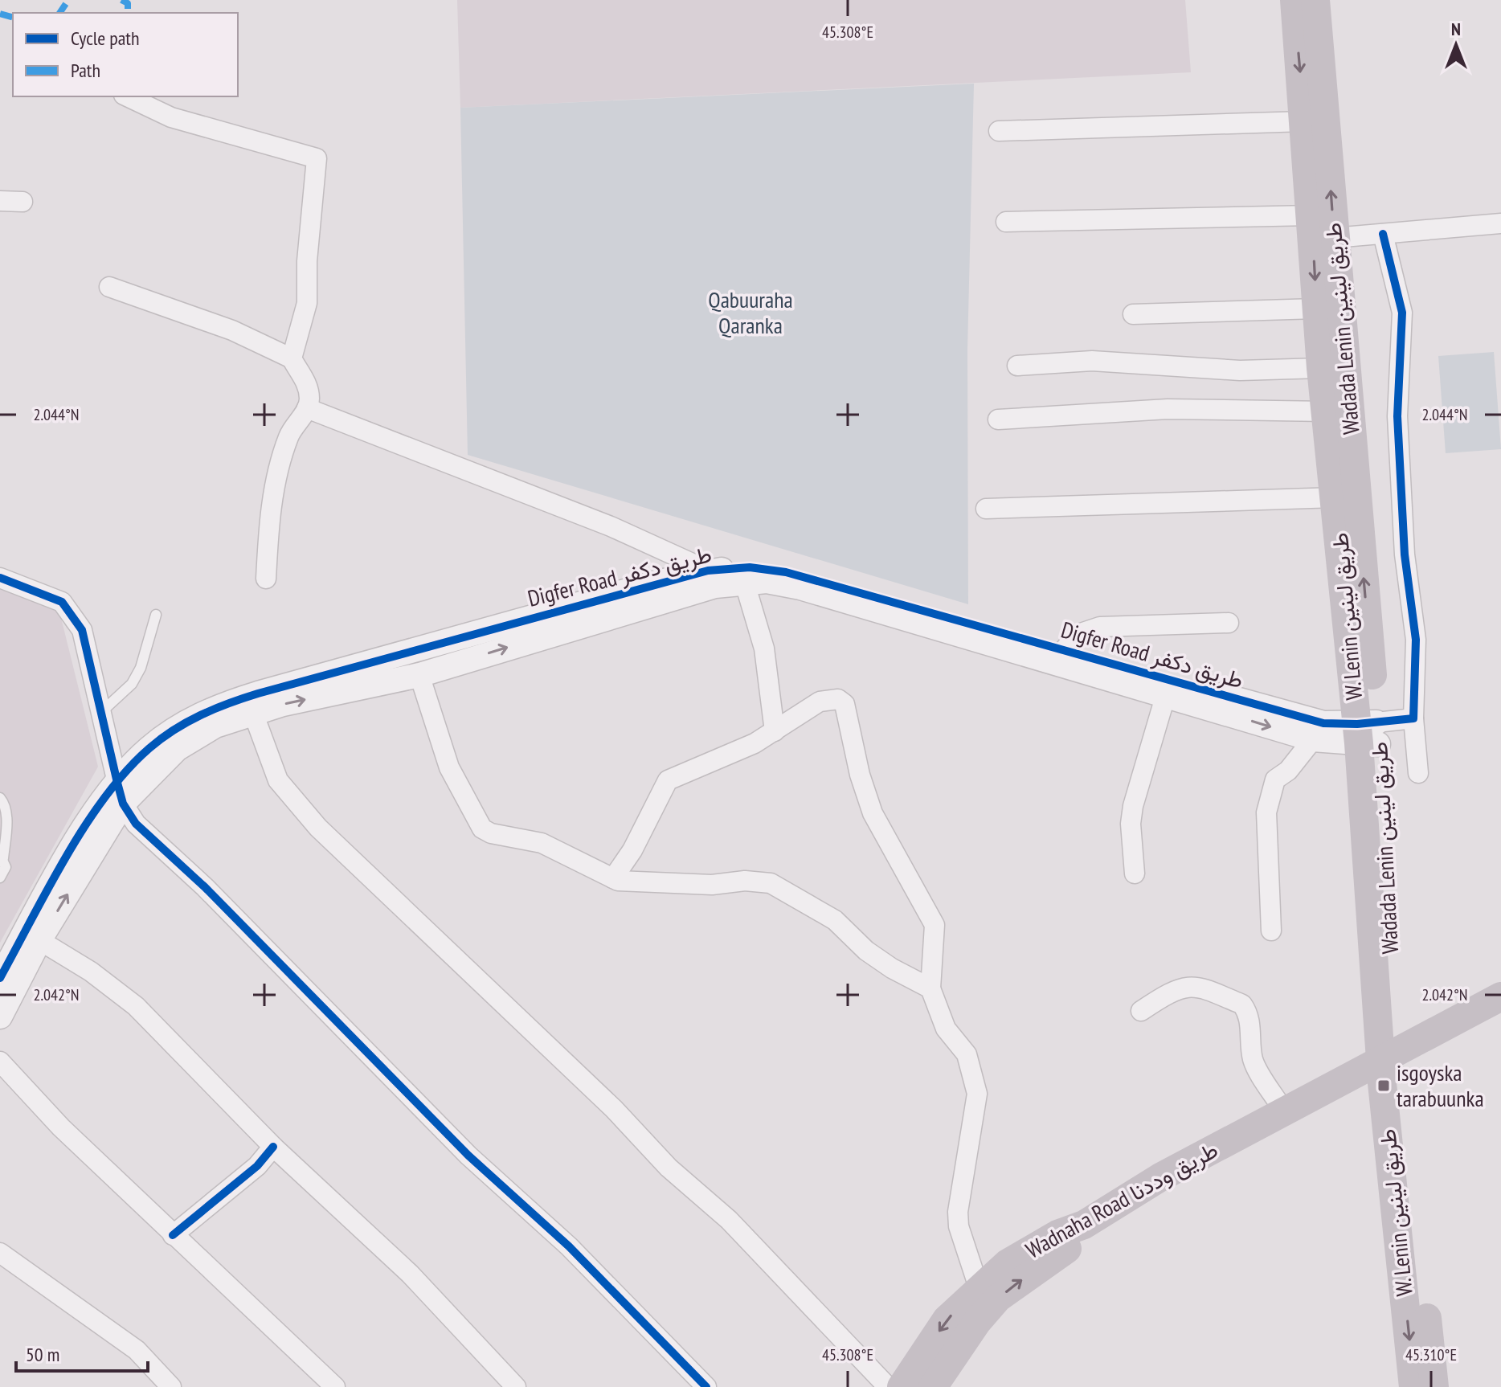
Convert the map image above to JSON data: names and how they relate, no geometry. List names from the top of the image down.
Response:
{
  "streets": {
    "main road": ["Wadada Lenin طريق لينين", "W. Lenin طريق لينين", "Wadnaha Road طريق وددنا"],
    "street": ["Digfer Road طريق دكفر"]
  },
  "crossings": [
    ["Wadada Lenin طريق لينين", "Digfer Road طريق دكفر"],
    ["Wadada Lenin طريق لينين", "W. Lenin طريق لينين"],
    ["Digfer Road طريق دكفر", "W. Lenin طريق لينين"],
    ["W. Lenin طريق لينين", "Wadnaha Road طريق وددنا"]
  ],
  "one_way": ["Wadada Lenin طريق لينين"],
  "parks": ["Qabuuraha Qaranka"],
  "places": {
    "transit": ["isgoyska tarabuunka"]
  },
  "legend": ["Cycle path", "Path"],
  "scale_bar": "50 m",
  "north": "top",
  "coordinates": [
    "45.308°E",
    "2.044°N",
    "2.042°N",
    "45.310°E"
  ]
}
